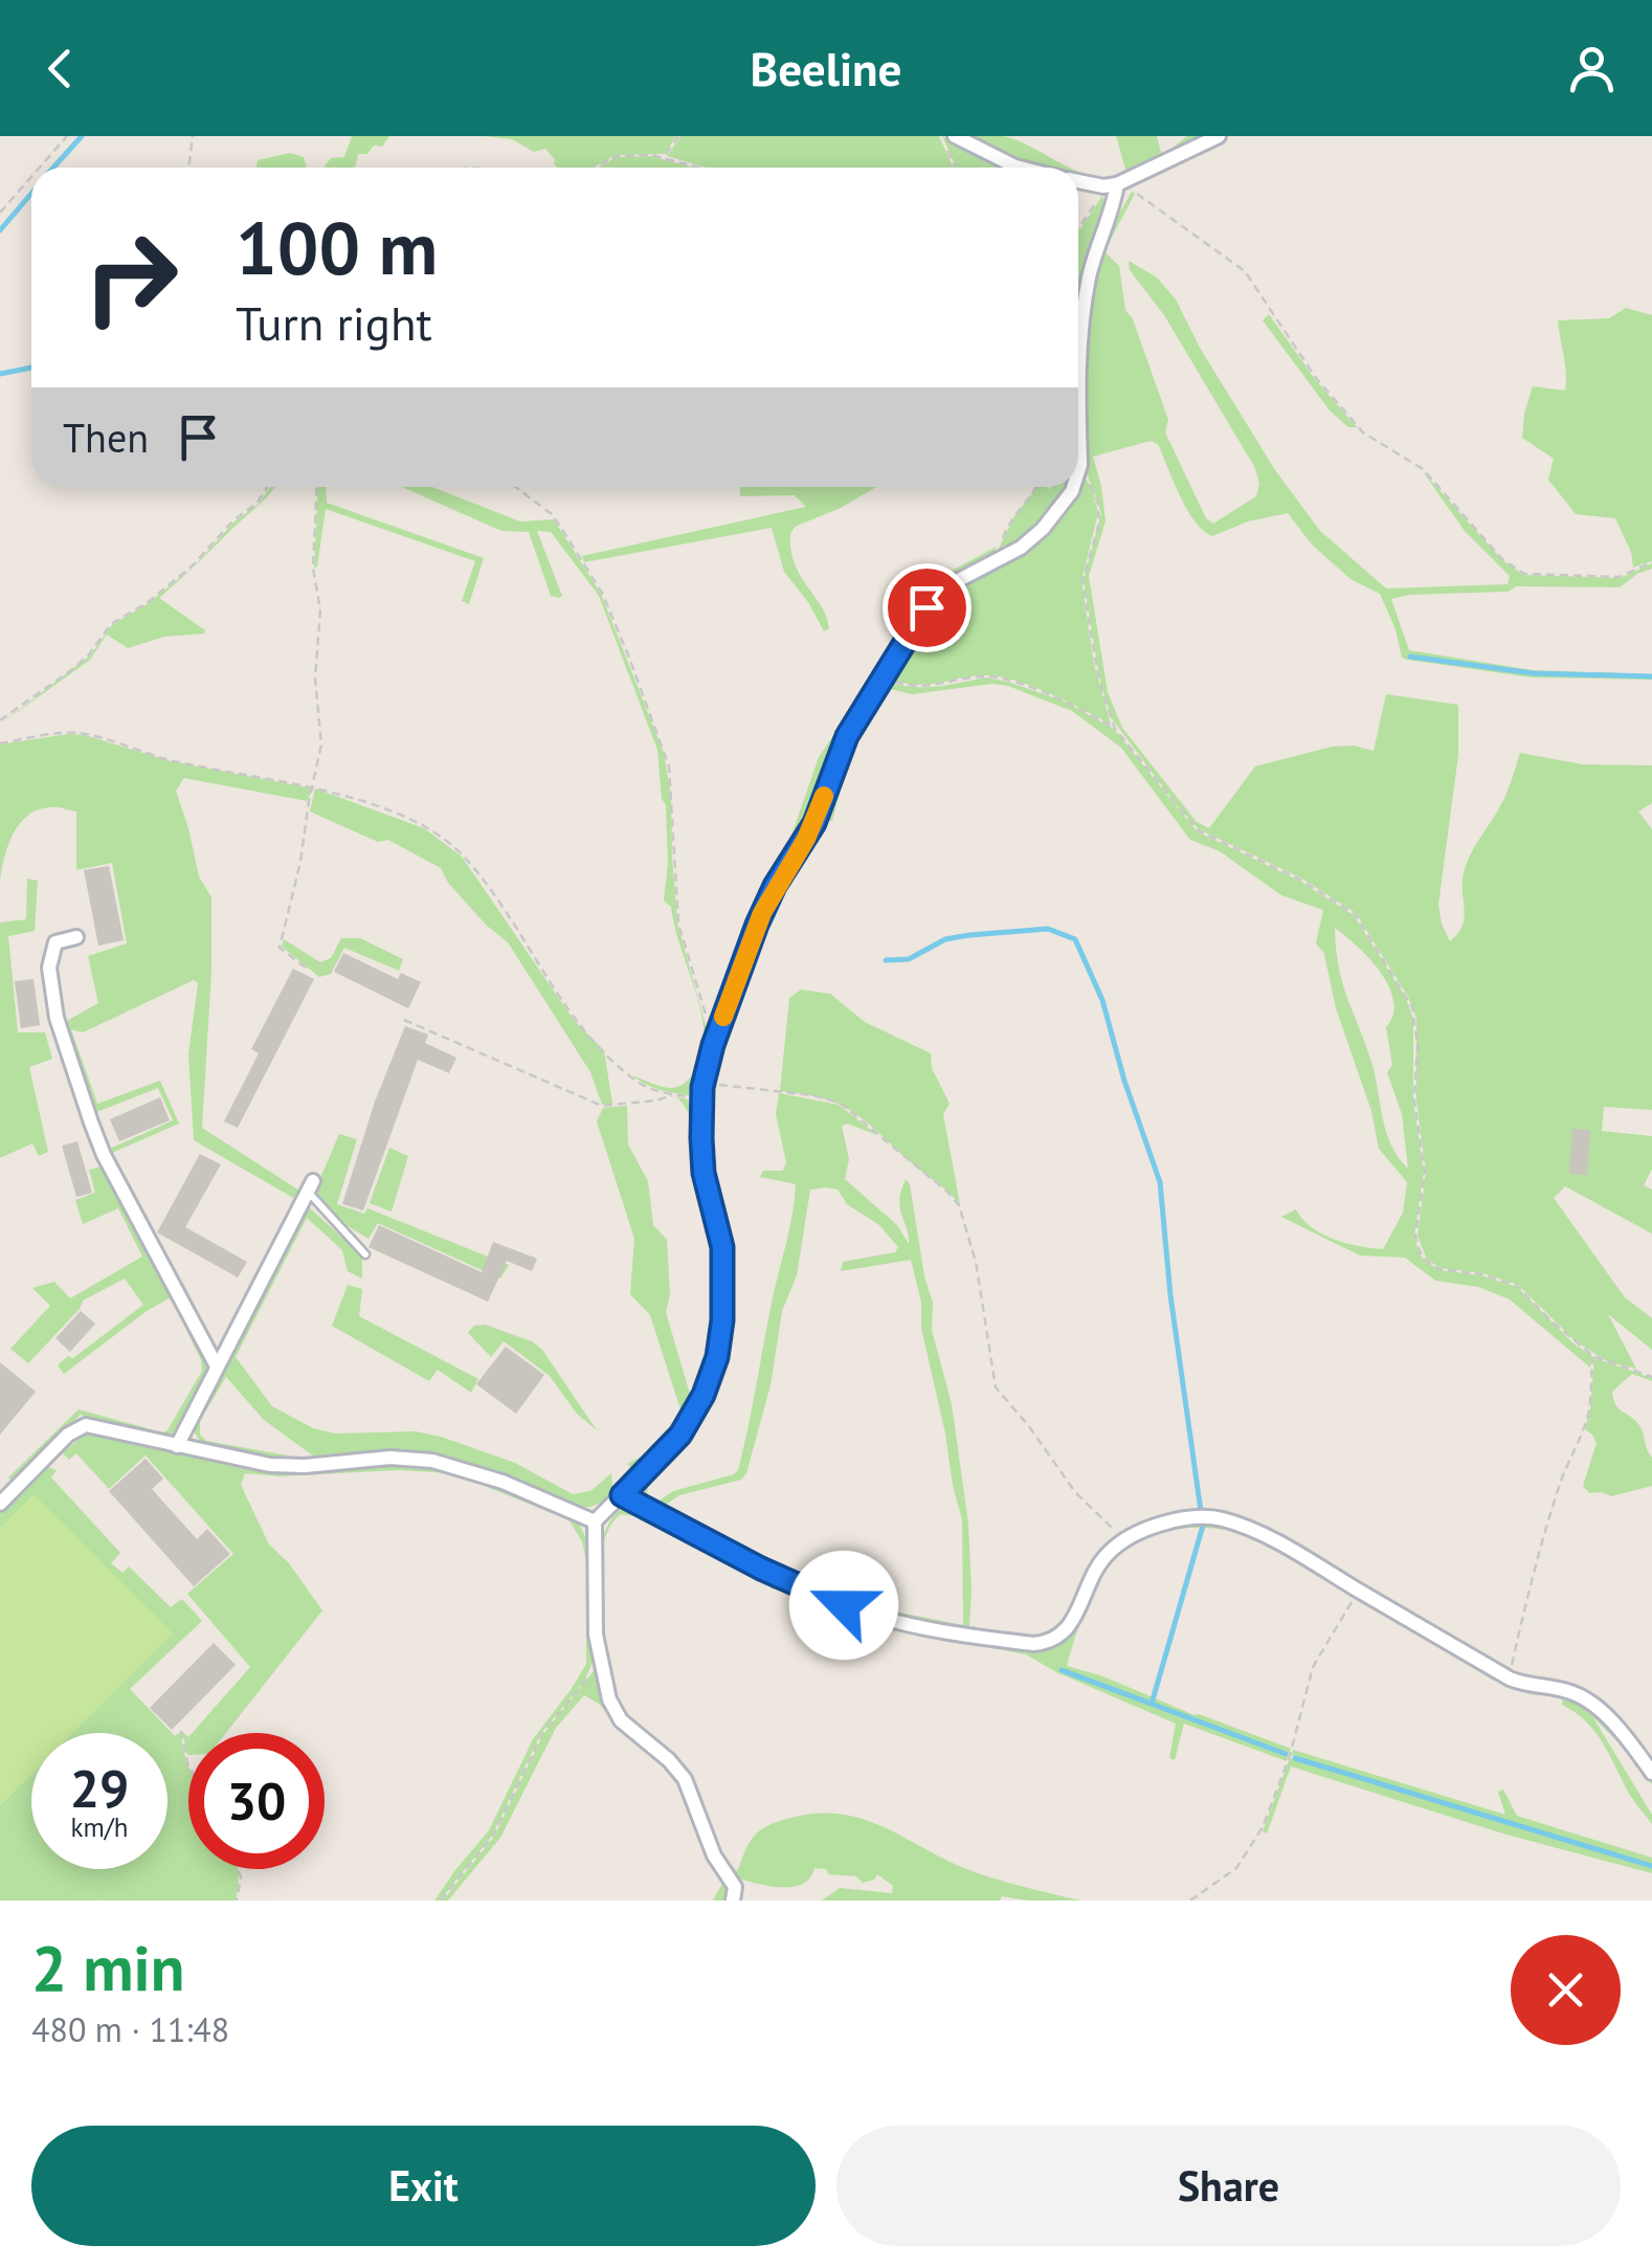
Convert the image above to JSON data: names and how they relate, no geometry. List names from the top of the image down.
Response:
{
  "page": {
    "header": "Beeline",
    "turn": ["100 m", "Turn right"],
    "then": "Then",
    "speed": "29 km/h",
    "limit": "30",
    "heading": ["2 min", "480 m · 11:48"],
    "buttons": ["Exit", "Share"]
  }
}
